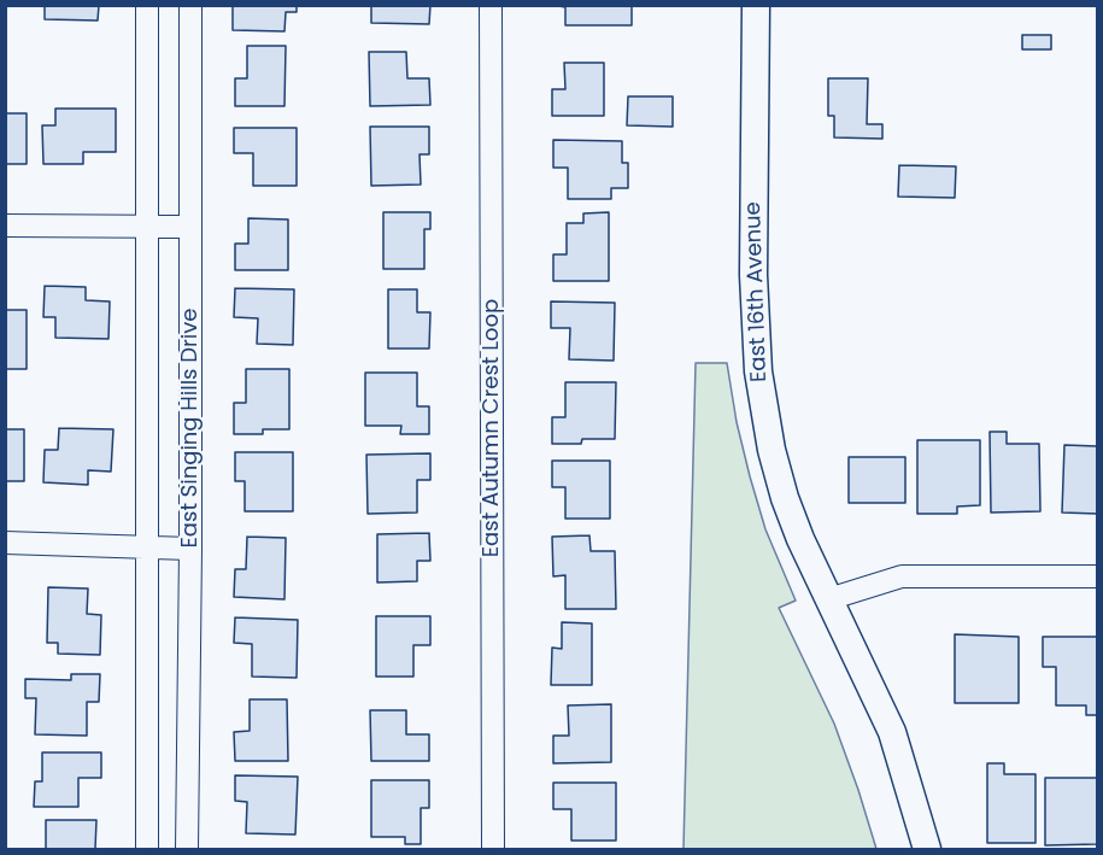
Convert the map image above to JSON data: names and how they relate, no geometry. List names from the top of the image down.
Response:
{
  "streets": {
    "street": ["East 16th Avenue", "East Singing Hills Drive", "East Autumn Crest Loop"]
  }
}
